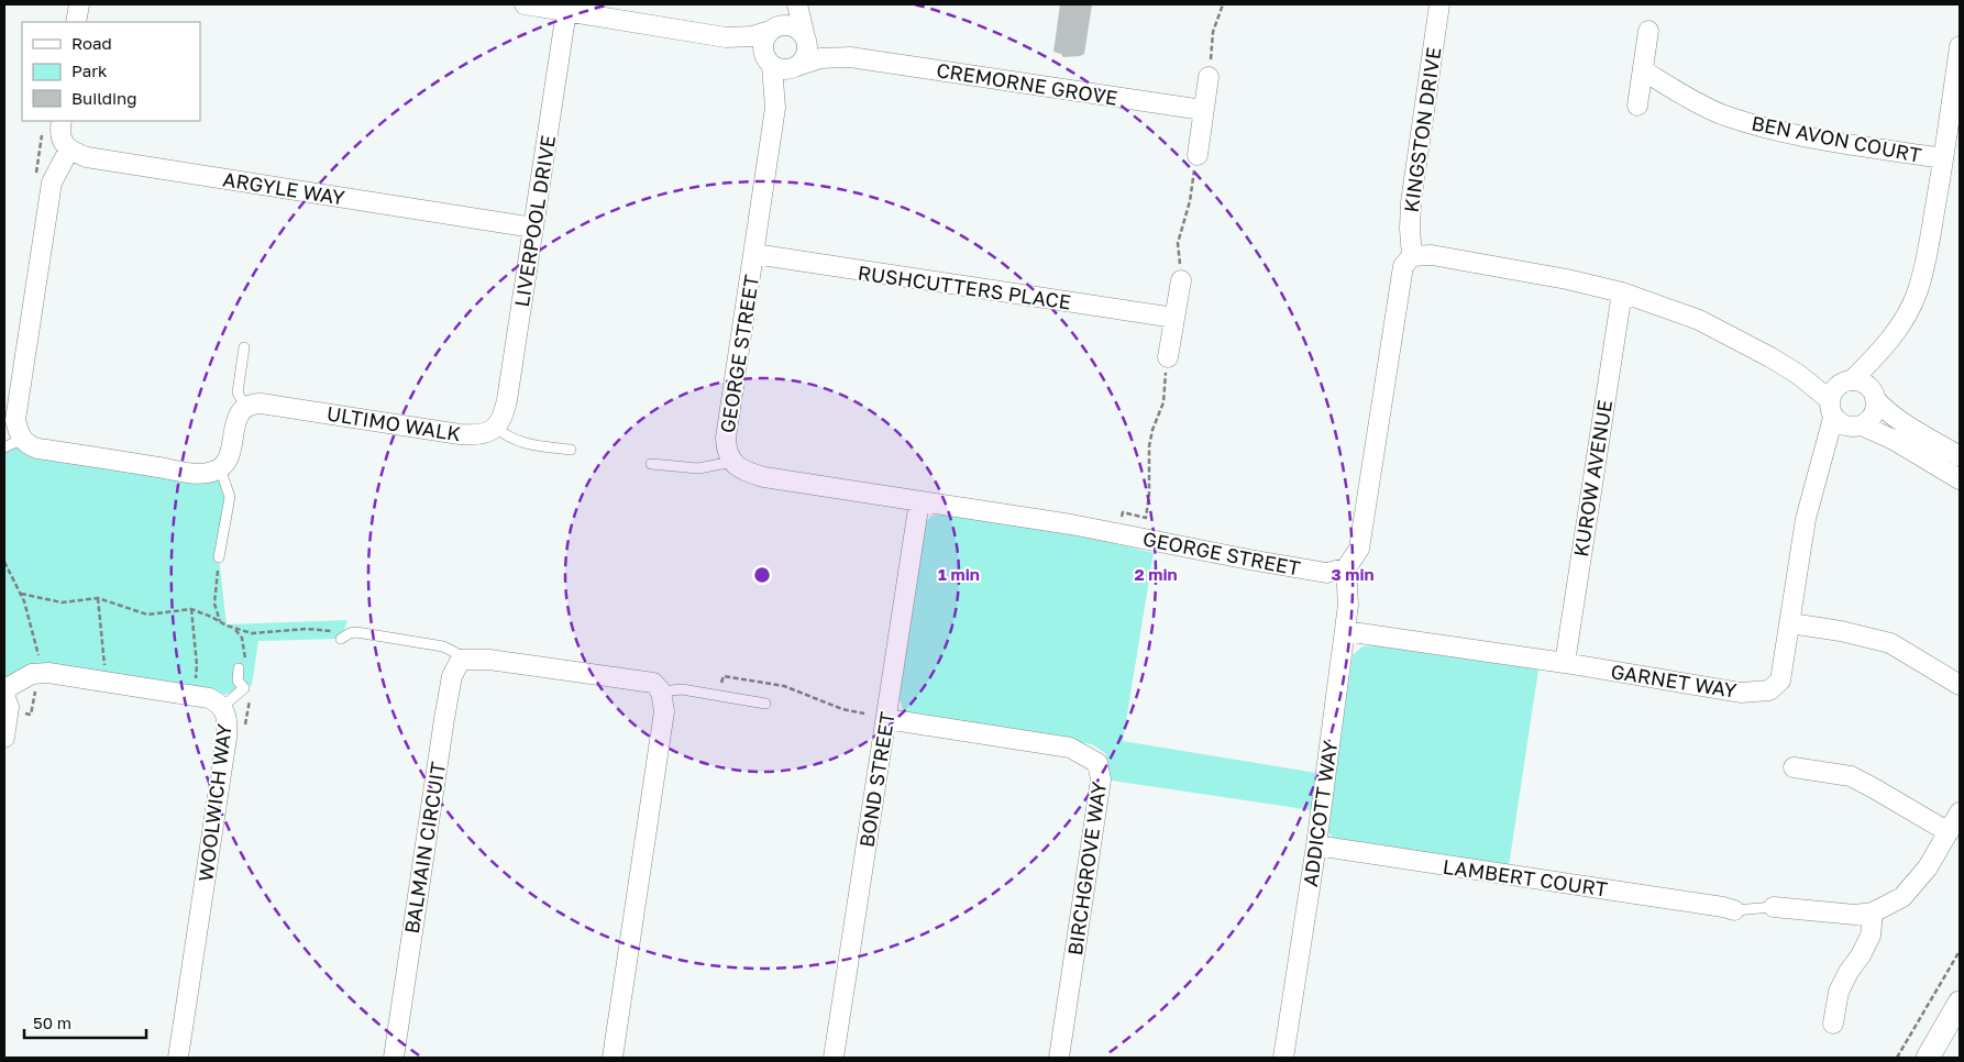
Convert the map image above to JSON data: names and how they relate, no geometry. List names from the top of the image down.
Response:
{
  "streets": {
    "street": [
      "CREMORNE GROVE",
      "KINGSTON DRIVE",
      "BEN AVON COURT",
      "ARGYLE WAY",
      "LIVERPOOL DRIVE",
      "RUSHCUTTERS PLACE",
      "GEORGE STREET",
      "ULTIMO WALK",
      "KUROW AVENUE",
      "GARNET WAY",
      "BOND STREET",
      "WOOLWICH WAY",
      "ADDICOTT WAY",
      "BALMAIN CIRCUIT",
      "BIRCHGROVE WAY",
      "LAMBERT COURT"
    ]
  },
  "crossings": [
    ["CREMORNE GROVE", "GEORGE STREET"],
    ["ARGYLE WAY", "LIVERPOOL DRIVE"],
    ["LIVERPOOL DRIVE", "ULTIMO WALK"],
    ["RUSHCUTTERS PLACE", "GEORGE STREET"],
    ["GEORGE STREET", "BOND STREET"],
    ["GEORGE STREET", "ADDICOTT WAY"],
    ["KUROW AVENUE", "GARNET WAY"],
    ["GARNET WAY", "ADDICOTT WAY"],
    ["BOND STREET", "BIRCHGROVE WAY"],
    ["ADDICOTT WAY", "LAMBERT COURT"]
  ],
  "legend": ["Road", "Park", "Building"],
  "scale_bar": "50 m",
  "rings": ["1 min", "2 min", "3 min"]
}
